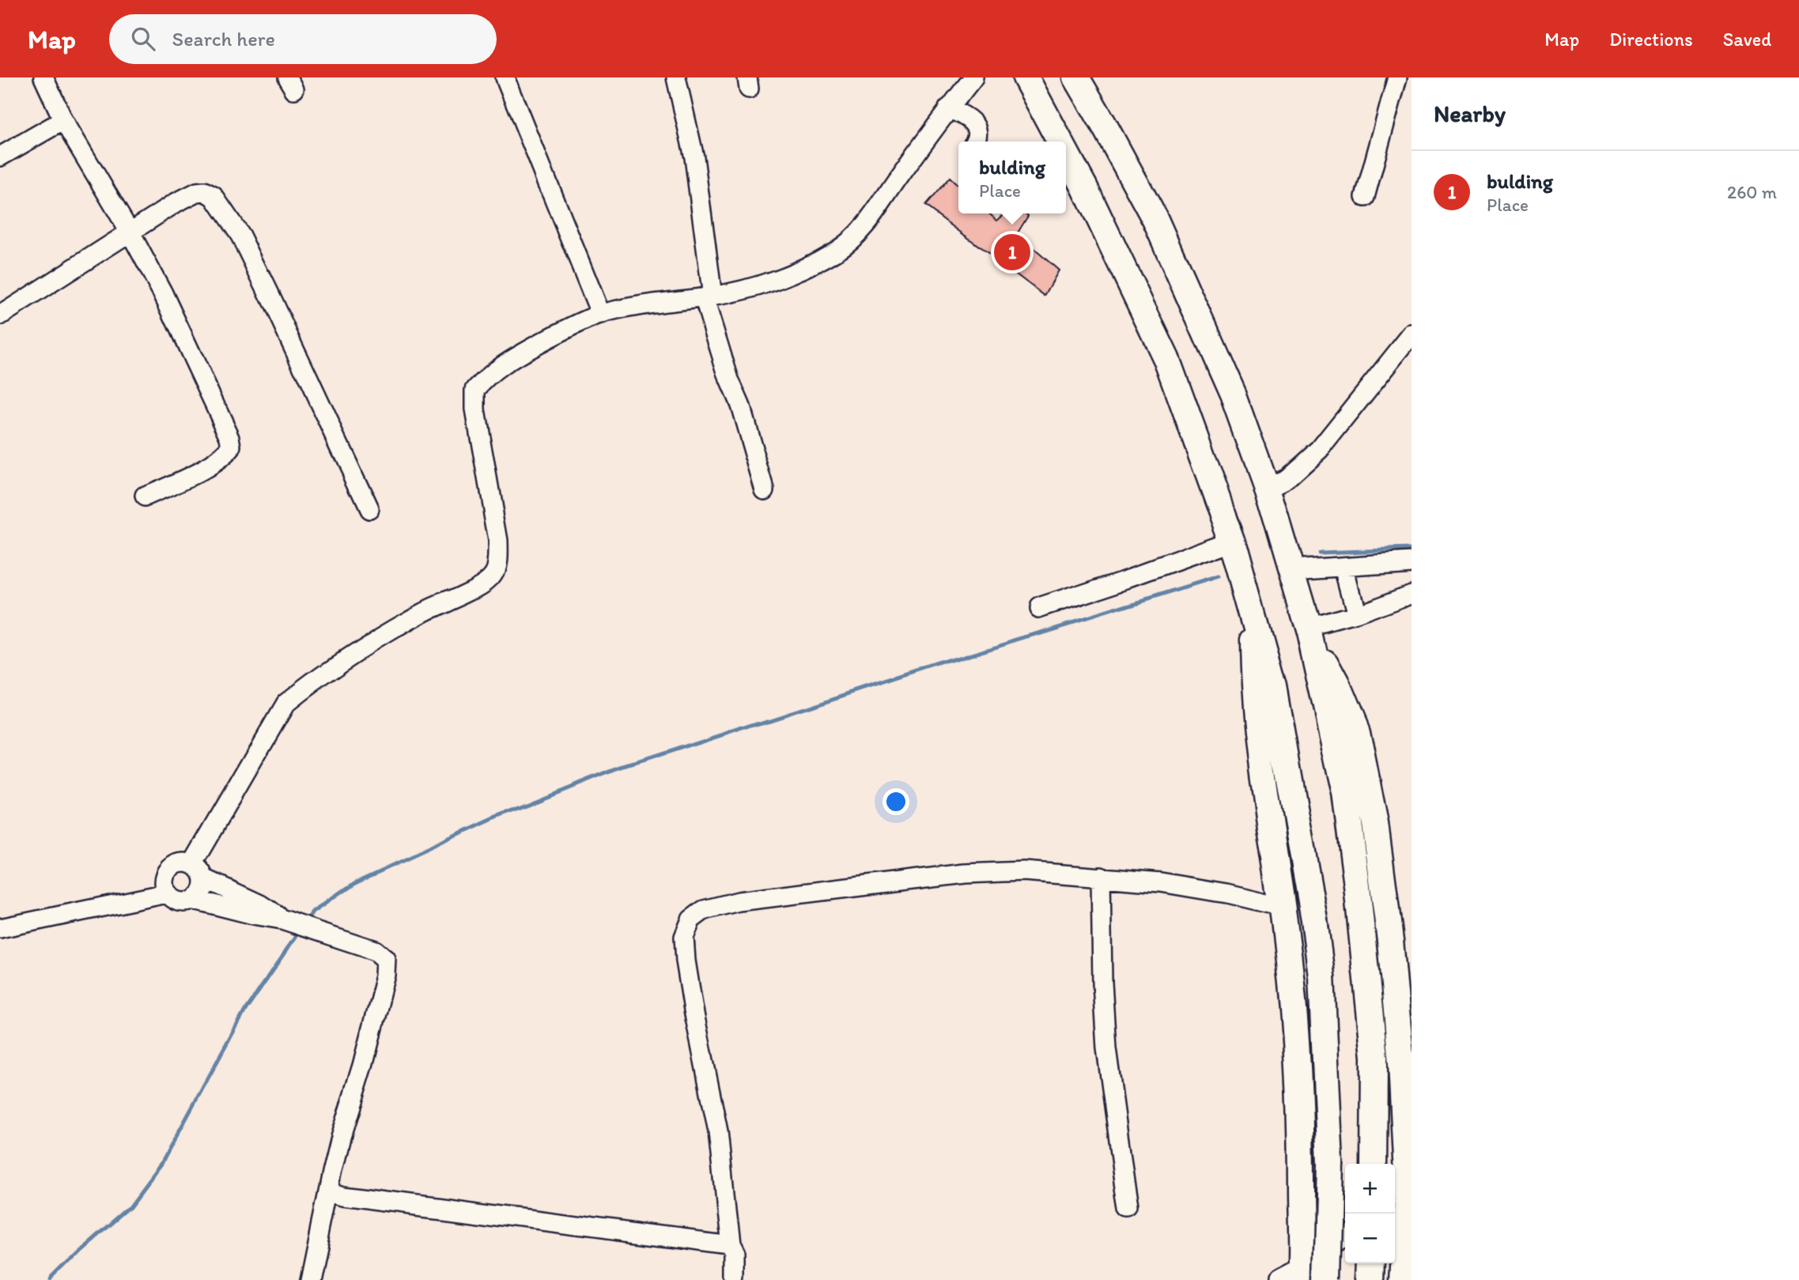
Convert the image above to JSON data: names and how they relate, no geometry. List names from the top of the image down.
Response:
{
  "page": {
    "header": "Map",
    "search": "Search here",
    "nav": ["Map", "Directions", "Saved"],
    "heading": "Nearby",
    "popup": ["bulding", "Place"],
    "list": [
      {
        "mark": "1",
        "name": "bulding",
        "note": "Place",
        "value": "260 m"
      }
    ],
    "pins": "1",
    "map_buttons": ["+", "−"]
  }
}
